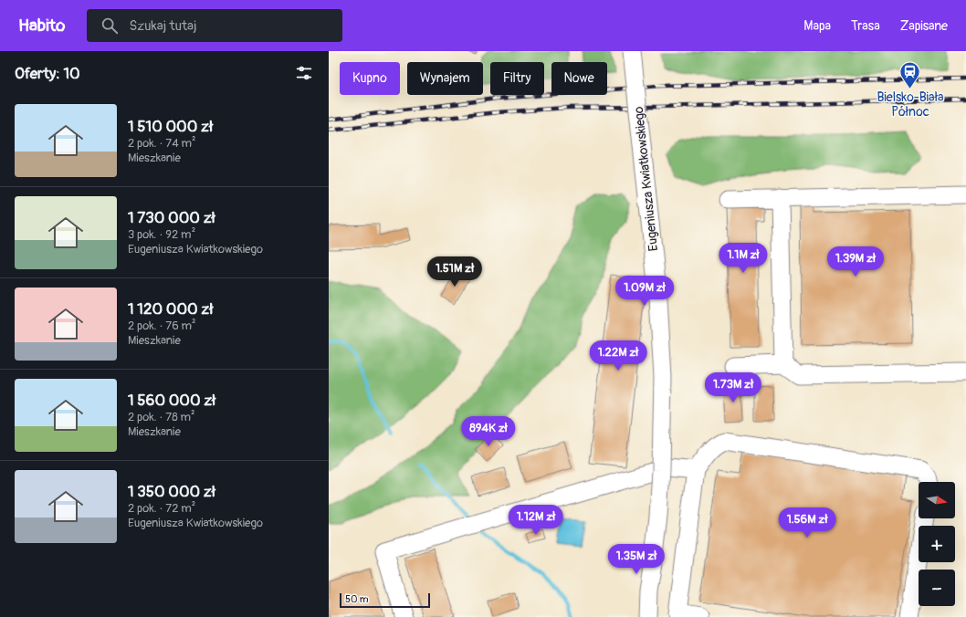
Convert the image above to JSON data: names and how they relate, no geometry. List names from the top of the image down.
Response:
{
  "streets": {
    "street": ["Eugeniusza Kwiatkowskiego"]
  },
  "places": {
    "station": ["Bielsko-Biała Północ"]
  },
  "scale_bar": "50 m",
  "north": "right",
  "page": {
    "header": "Habito",
    "search": "Szukaj tutaj",
    "nav": ["Mapa", "Trasa", "Zapisane"],
    "heading": "Oferty: 10",
    "chip": [
      "Kupno",
      "Wynajem",
      "Filtry",
      "Nowe"
    ],
    "list": [
      {
        "name": "1 510 000 zł",
        "note": "2 pok. · 74 m² · Mieszkanie"
      },
      {
        "name": "1 730 000 zł",
        "note": "3 pok. · 92 m² · Eugeniusza Kwiatkowskiego"
      },
      {
        "name": "1 120 000 zł",
        "note": "2 pok. · 76 m² · Mieszkanie"
      },
      {
        "name": "1 560 000 zł",
        "note": "2 pok. · 78 m² · Mieszkanie"
      },
      {
        "name": "1 350 000 zł",
        "note": "2 pok. · 72 m² · Eugeniusza Kwiatkowskiego"
      }
    ],
    "price": [
      "1.1M zł",
      "1.39M zł",
      "1.51M zł",
      "1.09M zł",
      "1.22M zł",
      "1.73M zł",
      "894K zł",
      "1.12M zł",
      "1.56M zł",
      "1.35M zł"
    ],
    "map_buttons": ["+", "−"],
    "scale": "50 m"
  }
}
